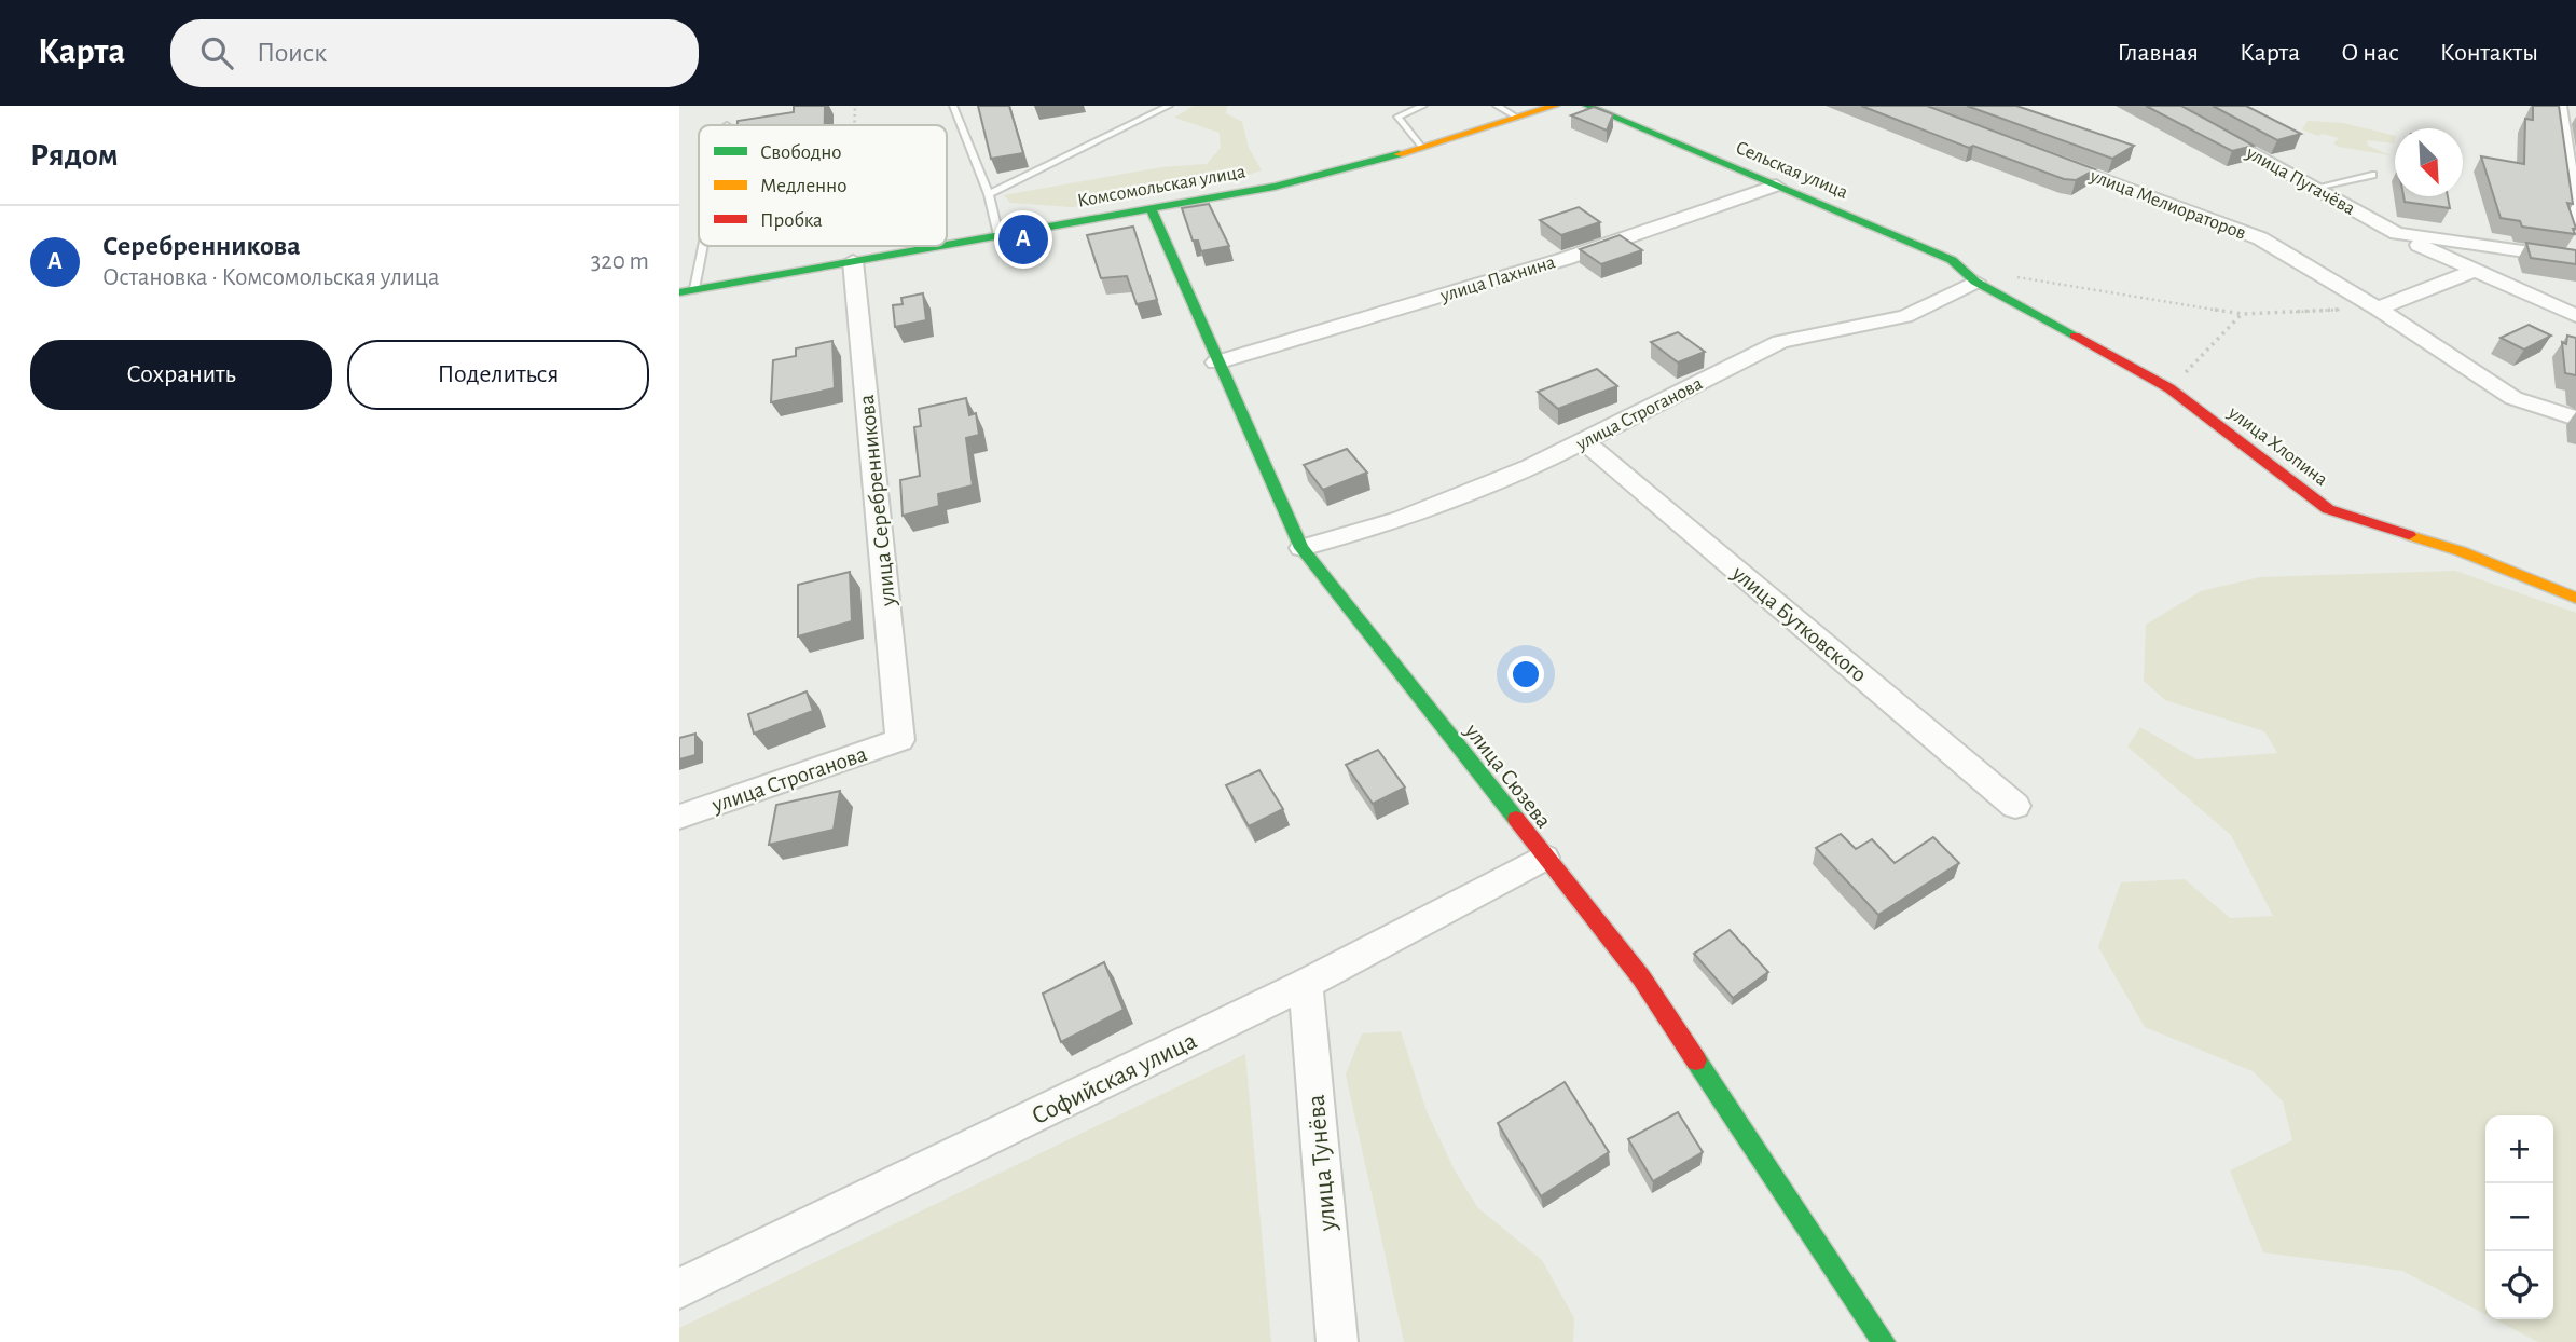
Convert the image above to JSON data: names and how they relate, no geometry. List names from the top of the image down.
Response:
{
  "streets": {
    "street": [
      "Сельская улица",
      "улица Пугачёва",
      "Комсомольская улица",
      "улица Мелиораторов",
      "улица Пахнина",
      "улица Строганова",
      "улица Хлопина",
      "улица Серебренникова",
      "улица Бутковского",
      "улица Сюзева",
      "Софийская улица",
      "улица Тунёва"
    ]
  },
  "crossings": [
    ["Сельская улица", "улица Пахнина"],
    ["Сельская улица", "улица Строганова"],
    ["Сельская улица", "улица Хлопина"],
    ["Комсомольская улица", "улица Серебренникова"],
    ["Комсомольская улица", "улица Сюзева"],
    ["улица Пахнина", "улица Сюзева"],
    ["улица Строганова", "улица Хлопина"],
    ["улица Строганова", "улица Серебренникова"],
    ["улица Строганова", "улица Бутковского"],
    ["улица Строганова", "улица Сюзева"],
    ["улица Сюзева", "Софийская улица"],
    ["Софийская улица", "улица Тунёва"]
  ],
  "legend": ["Свободно", "Медленно", "Пробка"],
  "north": "bottom right",
  "page": {
    "header": "Карта",
    "search": "Поиск",
    "nav": [
      "Главная",
      "Карта",
      "О нас",
      "Контакты"
    ],
    "heading": "Рядом",
    "list": [
      {
        "mark": "A",
        "name": "Серебренникова",
        "note": "Остановка · Комсомольская улица",
        "value": "320 m"
      }
    ],
    "pins": "A",
    "buttons": ["Сохранить", "Поделиться"],
    "map_buttons": ["+", "−"]
  }
}
